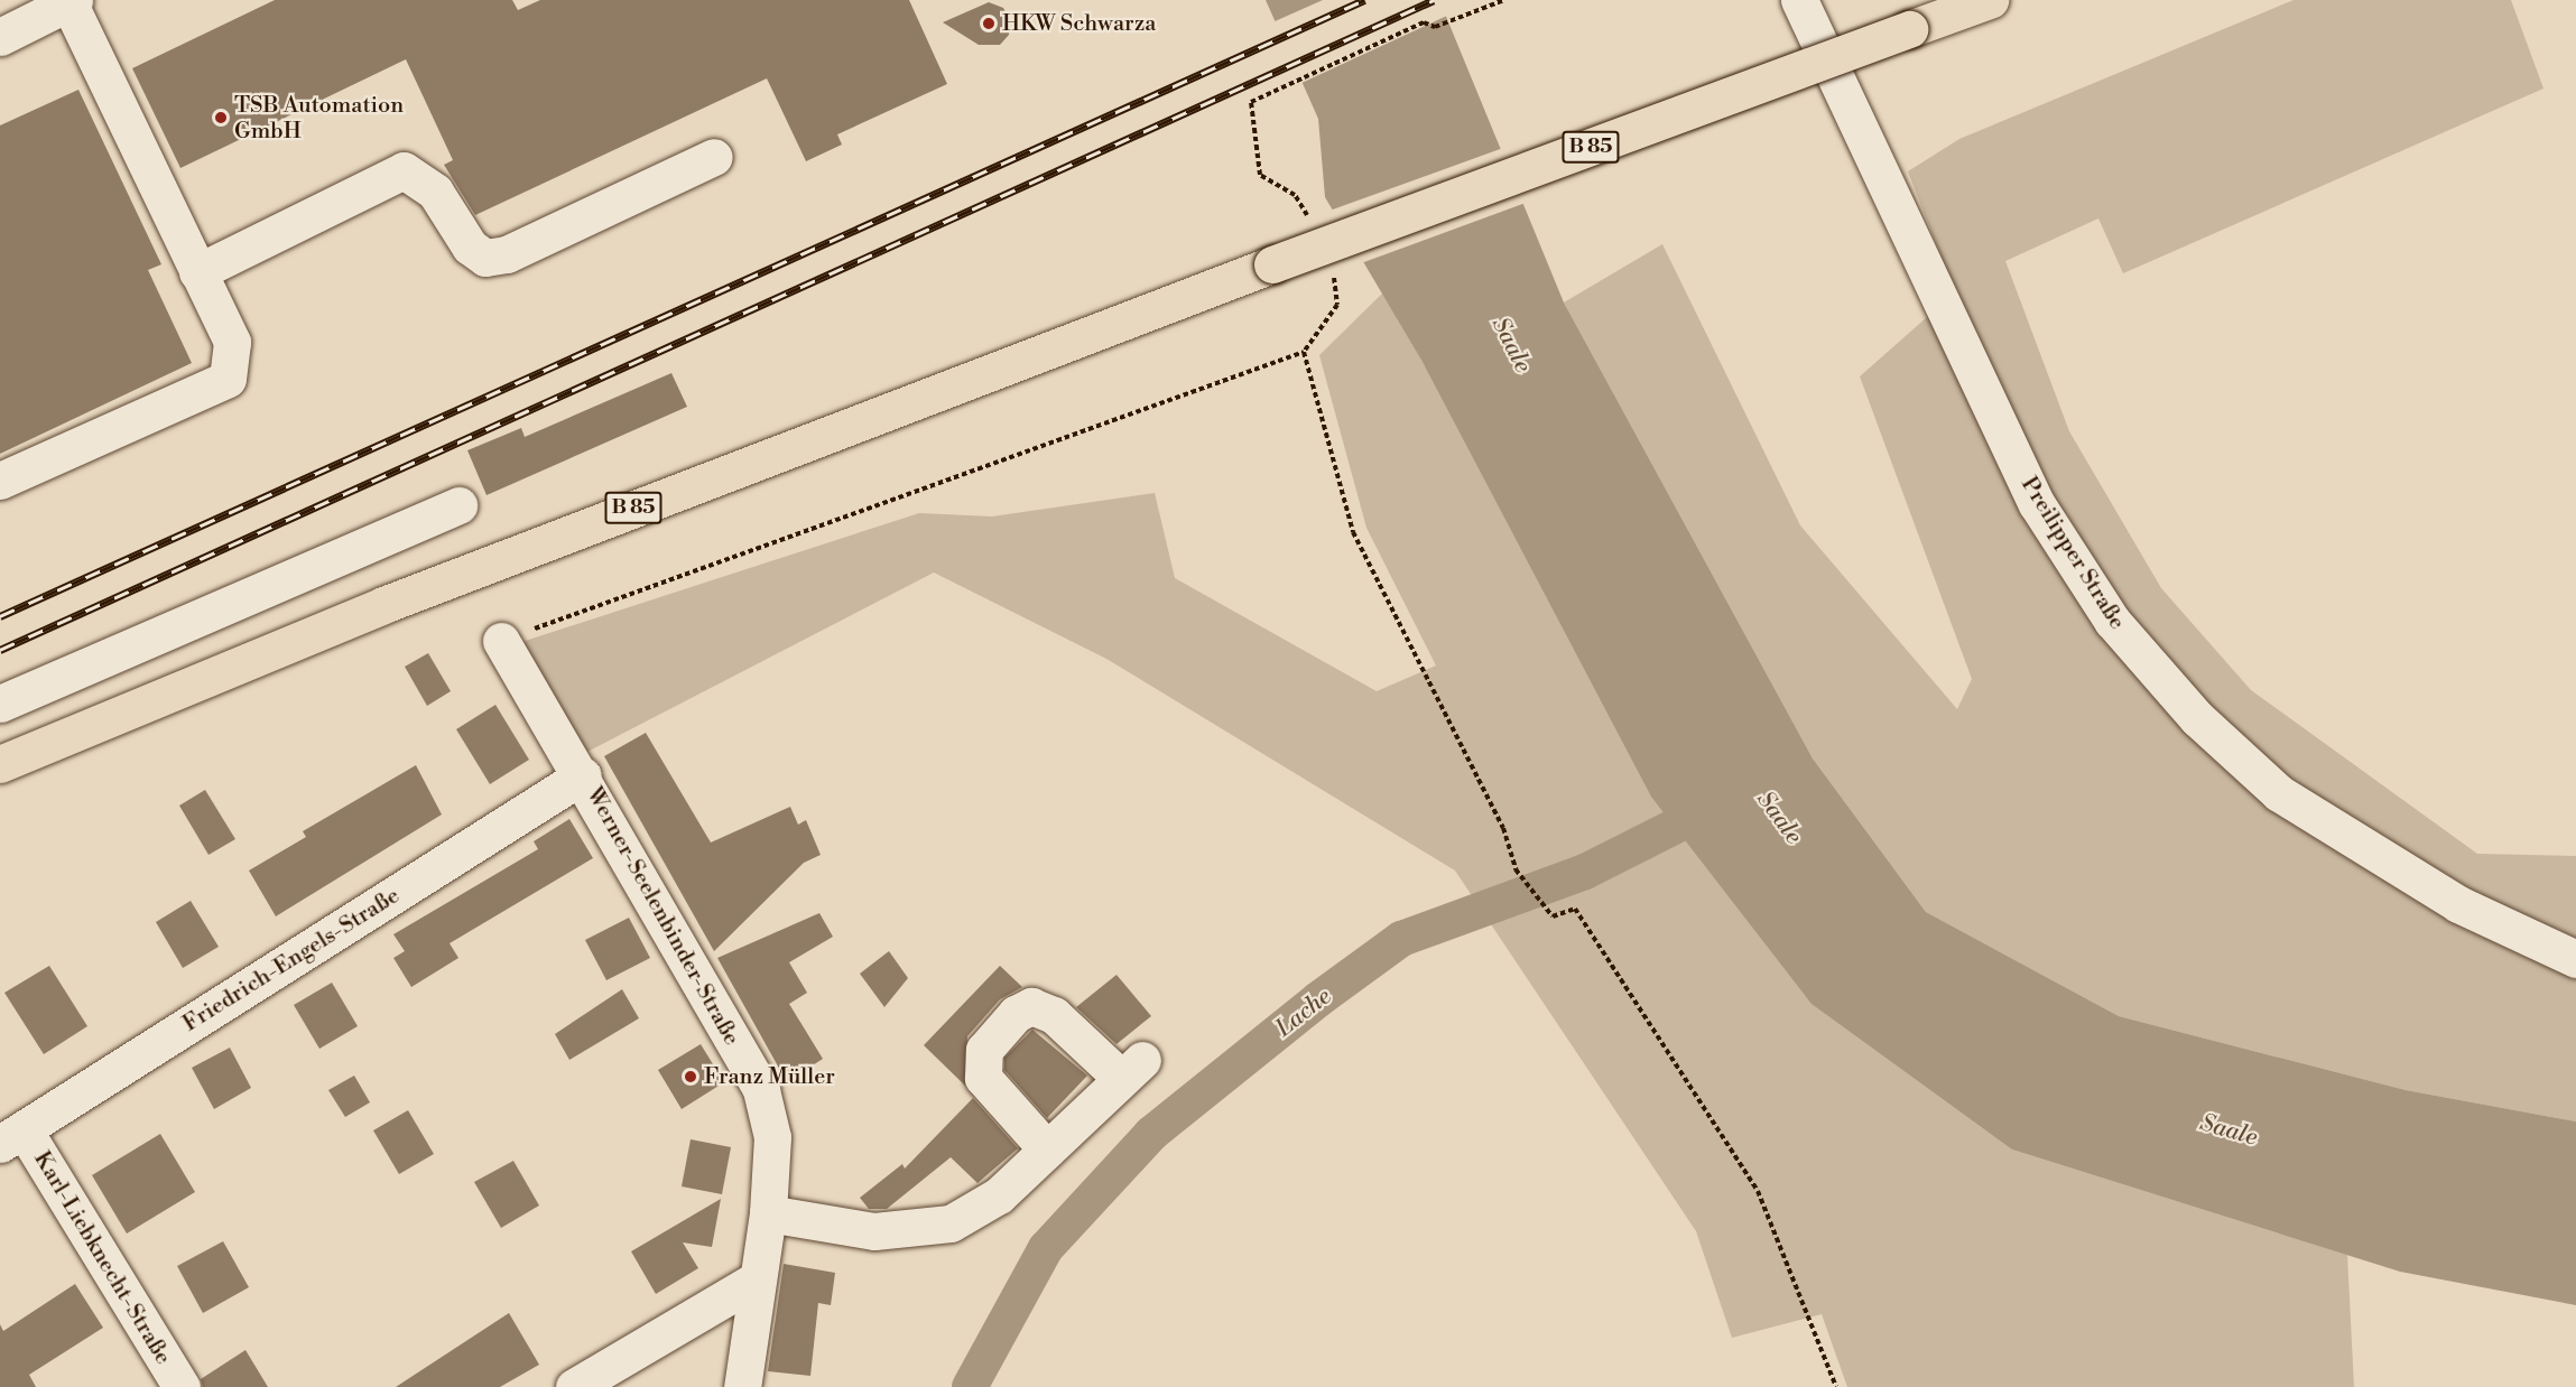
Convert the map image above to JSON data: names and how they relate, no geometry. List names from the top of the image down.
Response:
{
  "streets": {
    "main road": ["B 85"],
    "street": [
      "Preilipper Straße",
      "Werner-Seelenbinder-Straße",
      "Friedrich-Engels-Straße",
      "Karl-Liebknecht-Straße"
    ]
  },
  "crossings": [
    ["Werner-Seelenbinder-Straße", "Friedrich-Engels-Straße"],
    ["Friedrich-Engels-Straße", "Karl-Liebknecht-Straße"]
  ],
  "water": ["Saale", "Lache"],
  "places": ["HKW Schwarza", "TSB Automation GmbH", "Franz Müller"]
}
